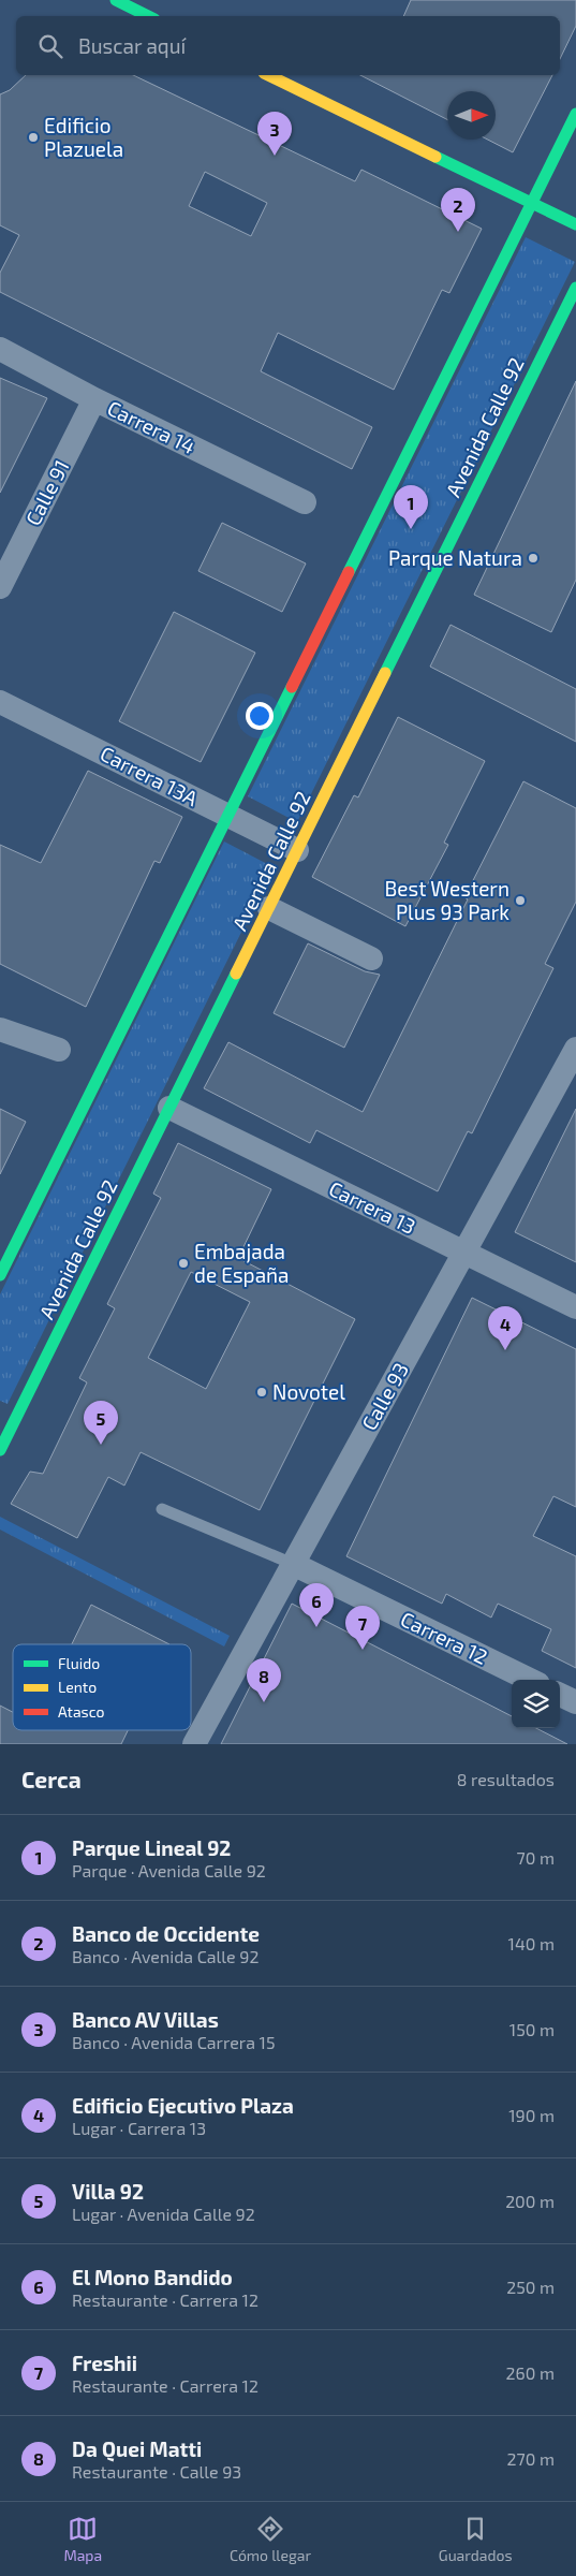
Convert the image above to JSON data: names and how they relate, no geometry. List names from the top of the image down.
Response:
{
  "streets": {
    "main road": ["Avenida Calle 92"],
    "street": [
      "Carrera 14",
      "Calle 91",
      "Carrera 13A",
      "Carrera 13",
      "Calle 93",
      "Carrera 12"
    ]
  },
  "crossings": [
    ["Carrera 14", "Calle 91"],
    ["Avenida Calle 92", "Carrera 13A"],
    ["Avenida Calle 92", "Carrera 13"],
    ["Carrera 13", "Calle 93"],
    ["Calle 93", "Carrera 12"]
  ],
  "places": [
    "Edificio Plazuela",
    "Parque Natura",
    "Best Western Plus 93 Park",
    "Embajada de España",
    "Novotel"
  ],
  "legend": ["Fluido", "Lento", "Atasco"],
  "north": "right",
  "page": {
    "search": "Buscar aquí",
    "pins": [
      "3",
      "2",
      "1",
      "4",
      "5",
      "6",
      "7",
      "8"
    ],
    "heading": ["Cerca", "8 resultados"],
    "list": [
      {
        "mark": "1",
        "name": "Parque Lineal 92",
        "note": "Parque · Avenida Calle 92",
        "value": "70 m"
      },
      {
        "mark": "2",
        "name": "Banco de Occidente",
        "note": "Banco · Avenida Calle 92",
        "value": "140 m"
      },
      {
        "mark": "3",
        "name": "Banco AV Villas",
        "note": "Banco · Avenida Carrera 15",
        "value": "150 m"
      },
      {
        "mark": "4",
        "name": "Edificio Ejecutivo Plaza",
        "note": "Lugar · Carrera 13",
        "value": "190 m"
      },
      {
        "mark": "5",
        "name": "Villa 92",
        "note": "Lugar · Avenida Calle 92",
        "value": "200 m"
      },
      {
        "mark": "6",
        "name": "El Mono Bandido",
        "note": "Restaurante · Carrera 12",
        "value": "250 m"
      },
      {
        "mark": "7",
        "name": "Freshii",
        "note": "Restaurante · Carrera 12",
        "value": "260 m"
      },
      {
        "mark": "8",
        "name": "Da Quei Matti",
        "note": "Restaurante · Calle 93",
        "value": "270 m"
      }
    ],
    "nav": ["Mapa", "Cómo llegar", "Guardados"]
  }
}
